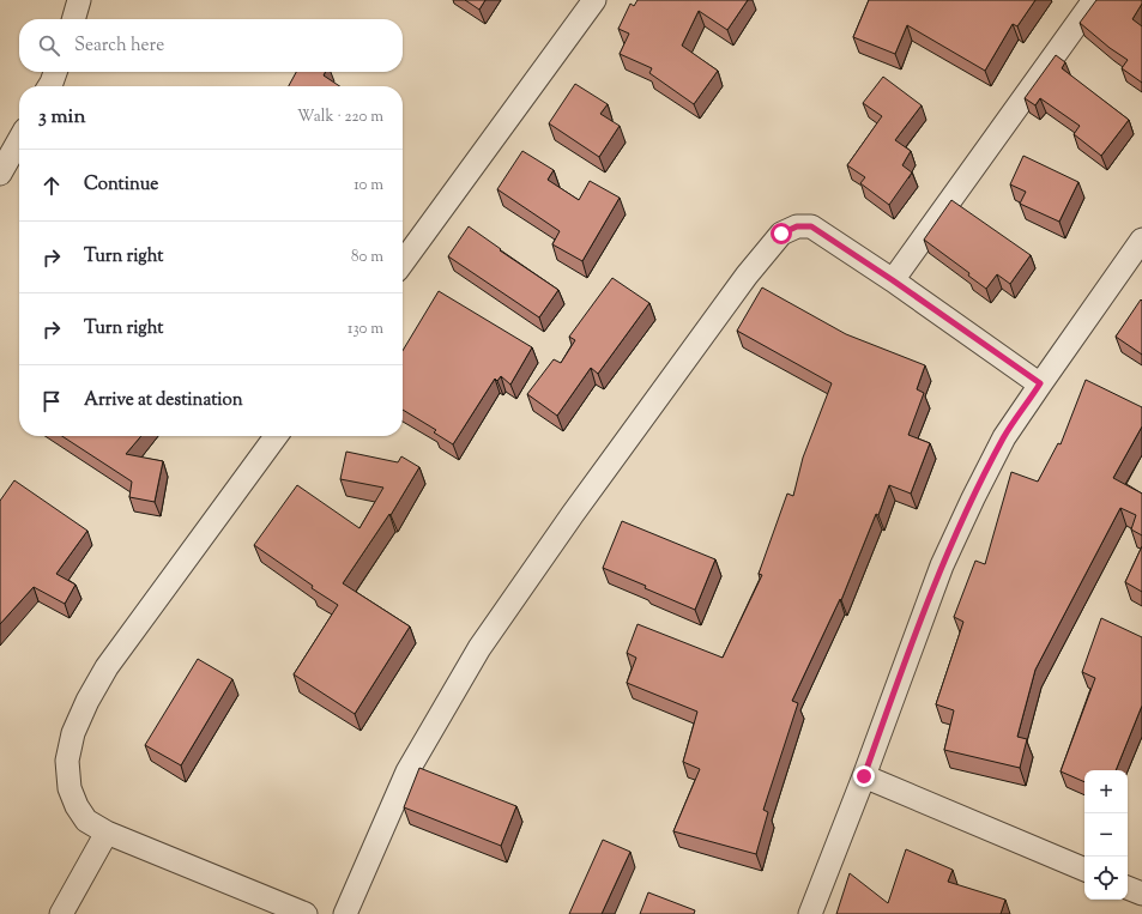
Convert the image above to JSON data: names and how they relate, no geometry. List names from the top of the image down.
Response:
{
  "page": {
    "search": "Search here",
    "heading": ["3 min", "Walk · 220 m"],
    "list": [
      ["Continue", "10 m"],
      ["Turn right", "80 m"],
      ["Turn right", "130 m"],
      "Arrive at destination"
    ],
    "map_buttons": ["+", "−"]
  }
}
